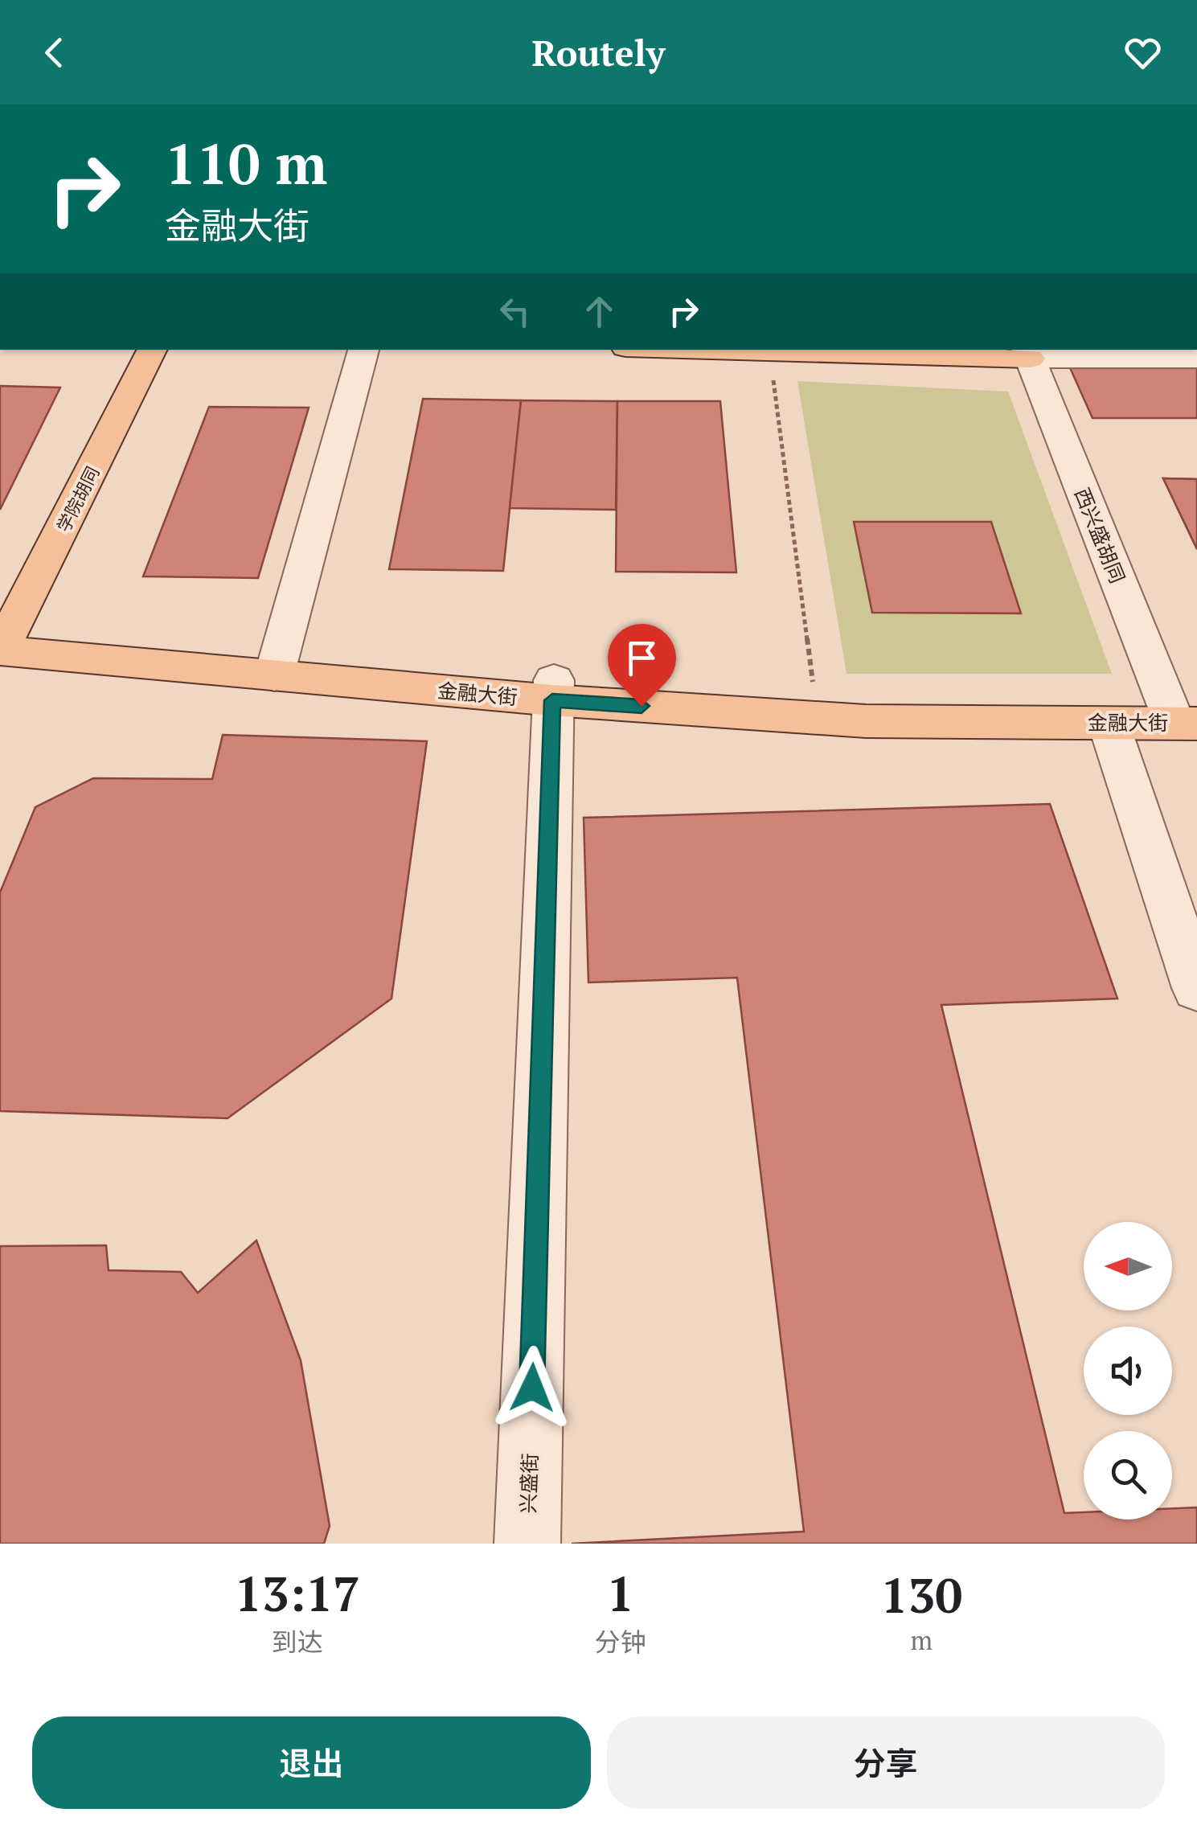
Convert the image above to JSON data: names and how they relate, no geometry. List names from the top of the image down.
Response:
{
  "streets": {
    "main road": ["学院胡同", "金融大街"],
    "street": ["西兴盛胡同", "兴盛街"]
  },
  "crossings": [
    ["学院胡同", "金融大街"],
    ["西兴盛胡同", "金融大街"],
    ["金融大街", "兴盛街"]
  ],
  "north": "left",
  "page": {
    "header": "Routely",
    "turn": ["110 m", "金融大街"],
    "eta": [
      "13:17",
      "到达",
      "1",
      "分钟",
      "130",
      "m"
    ],
    "buttons": ["退出", "分享"]
  }
}
